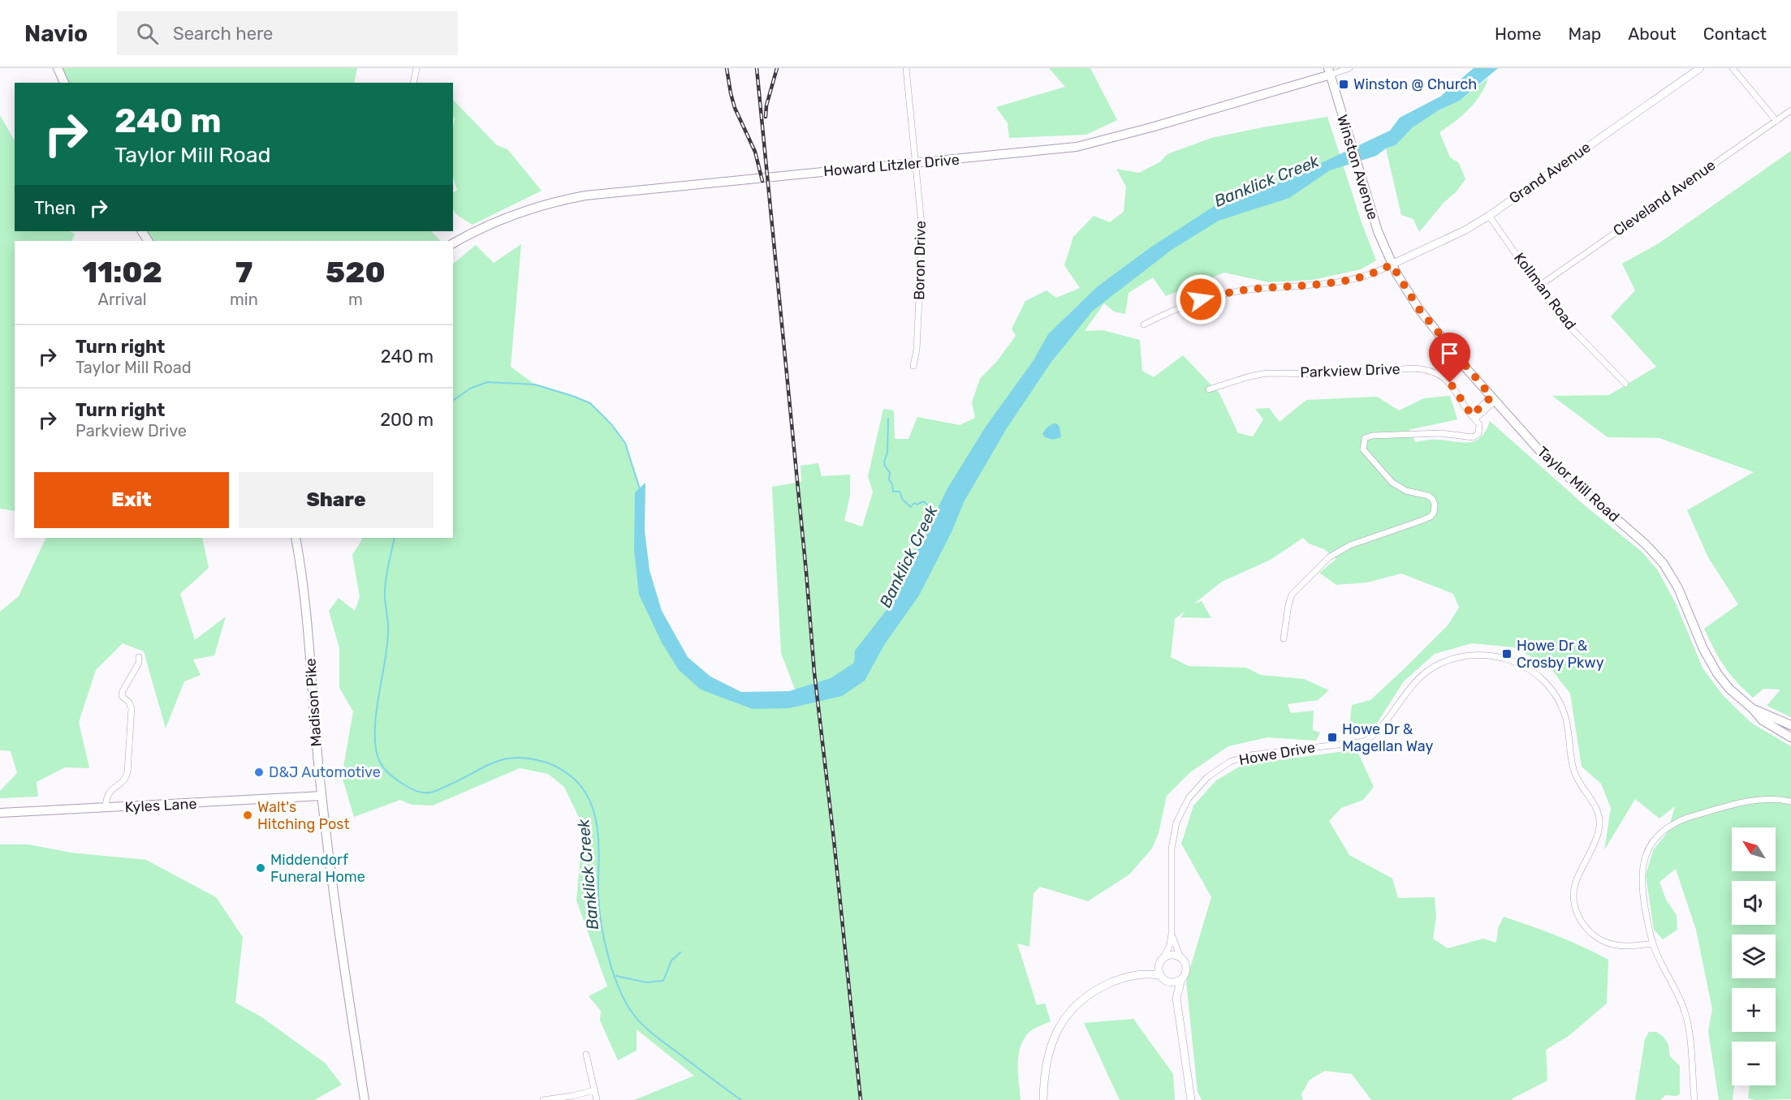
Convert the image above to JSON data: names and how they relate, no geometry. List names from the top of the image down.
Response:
{
  "streets": {
    "main road": [
      "Howard Litzler Drive",
      "Winston Avenue",
      "Taylor Mill Road",
      "Madison Pike",
      "Kyles Lane"
    ],
    "street": [
      "Grand Avenue",
      "Cleveland Avenue",
      "Boron Drive",
      "Kollman Road",
      "Parkview Drive",
      "Howe Drive"
    ]
  },
  "crossings": [
    ["Howard Litzler Drive", "Winston Avenue"],
    ["Howard Litzler Drive", "Boron Drive"],
    ["Winston Avenue", "Grand Avenue"],
    ["Winston Avenue", "Taylor Mill Road"],
    ["Grand Avenue", "Kollman Road"],
    ["Grand Avenue", "Taylor Mill Road"],
    ["Cleveland Avenue", "Kollman Road"],
    ["Madison Pike", "Kyles Lane"]
  ],
  "water": ["Banklick Creek"],
  "places": {
    "transit": ["Winston @ Church", "Howe Dr & Crosby Pkwy", "Howe Dr & Magellan Way"],
    "other": ["D&J Automotive", "Walt's Hitching Post", "Middendorf Funeral Home"]
  },
  "north": "top left",
  "page": {
    "header": "Navio",
    "search": "Search here",
    "nav": [
      "Home",
      "Map",
      "About",
      "Contact"
    ],
    "turn": ["240 m", "Taylor Mill Road"],
    "then": "Then",
    "eta": [
      "11:02",
      "Arrival",
      "7",
      "min",
      "520",
      "m"
    ],
    "list": [
      {
        "name": "Turn right",
        "note": "Taylor Mill Road",
        "value": "240 m"
      },
      {
        "name": "Turn right",
        "note": "Parkview Drive",
        "value": "200 m"
      }
    ],
    "buttons": ["Exit", "Share"],
    "map_buttons": ["+", "−"]
  }
}
